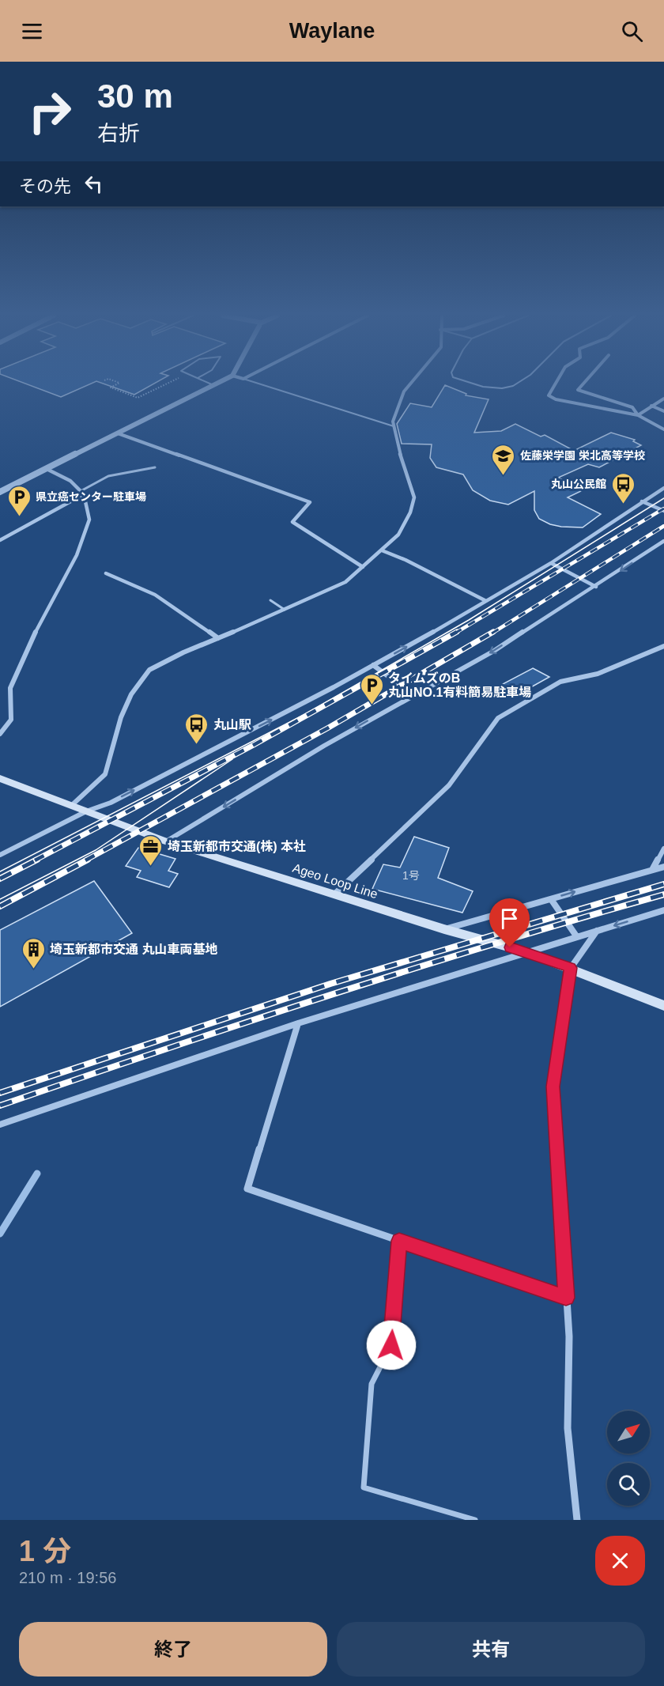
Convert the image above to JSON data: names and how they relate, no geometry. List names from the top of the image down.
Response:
{
  "streets": {
    "main road": ["Ageo Loop Line"]
  },
  "places": {
    "school or university": ["佐藤栄学園 栄北高等学校"],
    "bus stop": ["丸山公民館", "丸山駅"],
    "parking": ["県立癌センター駐車場", "タイムズのB 丸山NO.1有料簡易駐車場"],
    "office": ["埼玉新都市交通(株) 本社"],
    "building": ["埼玉新都市交通 丸山車両基地"]
  },
  "house_numbers": ["1号"],
  "north": "top right",
  "page": {
    "header": "Waylane",
    "turn": ["30 m", "右折"],
    "then": "その先",
    "heading": ["1 分", "210 m · 19:56"],
    "buttons": ["終了", "共有"]
  }
}
